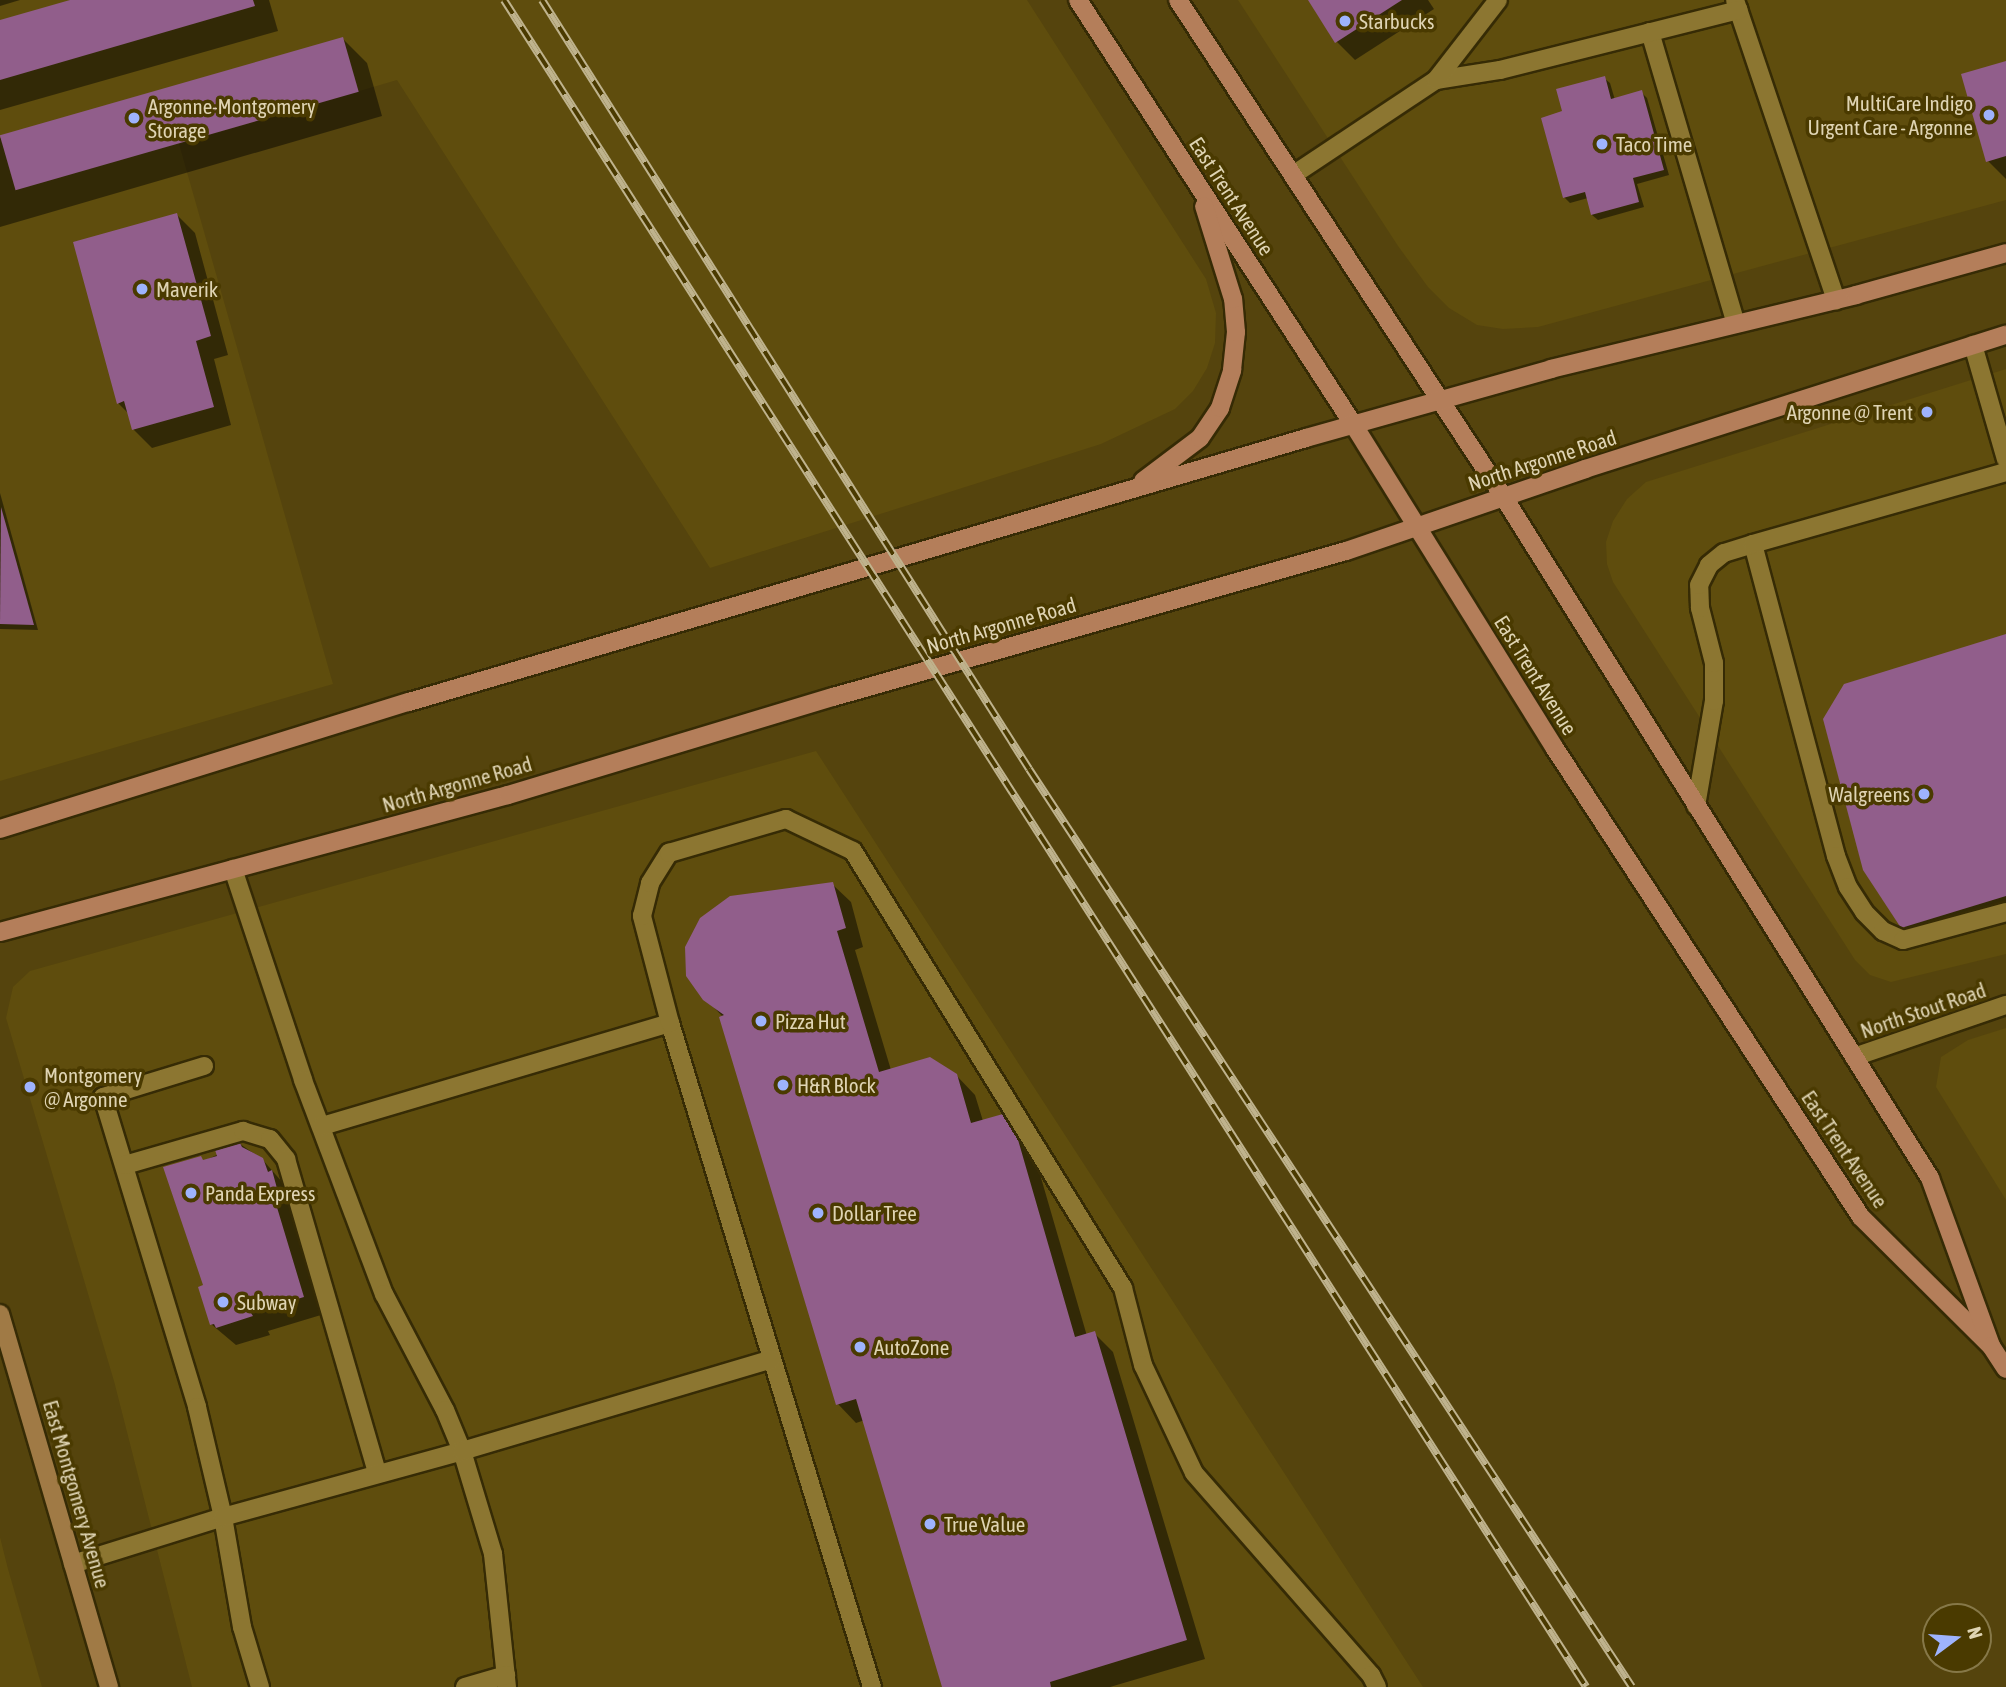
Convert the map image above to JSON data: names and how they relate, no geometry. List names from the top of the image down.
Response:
{
  "streets": {
    "main road": ["East Trent Avenue", "North Argonne Road", "East Montgomery Avenue"],
    "street": ["North Stout Road"]
  },
  "crossings": [
    ["East Trent Avenue", "North Argonne Road"],
    ["East Trent Avenue", "North Stout Road"]
  ],
  "places": [
    "Starbucks",
    "MultiCare Indigo Urgent Care - Argonne",
    "Argonne-Montgomery Storage",
    "Taco Time",
    "Maverik",
    "Argonne @ Trent",
    "Walgreens",
    "Pizza Hut",
    "H&R Block",
    "Montgomery @ Argonne",
    "Panda Express",
    "Dollar Tree",
    "Subway",
    "AutoZone",
    "True Value"
  ],
  "north": "right"
}
